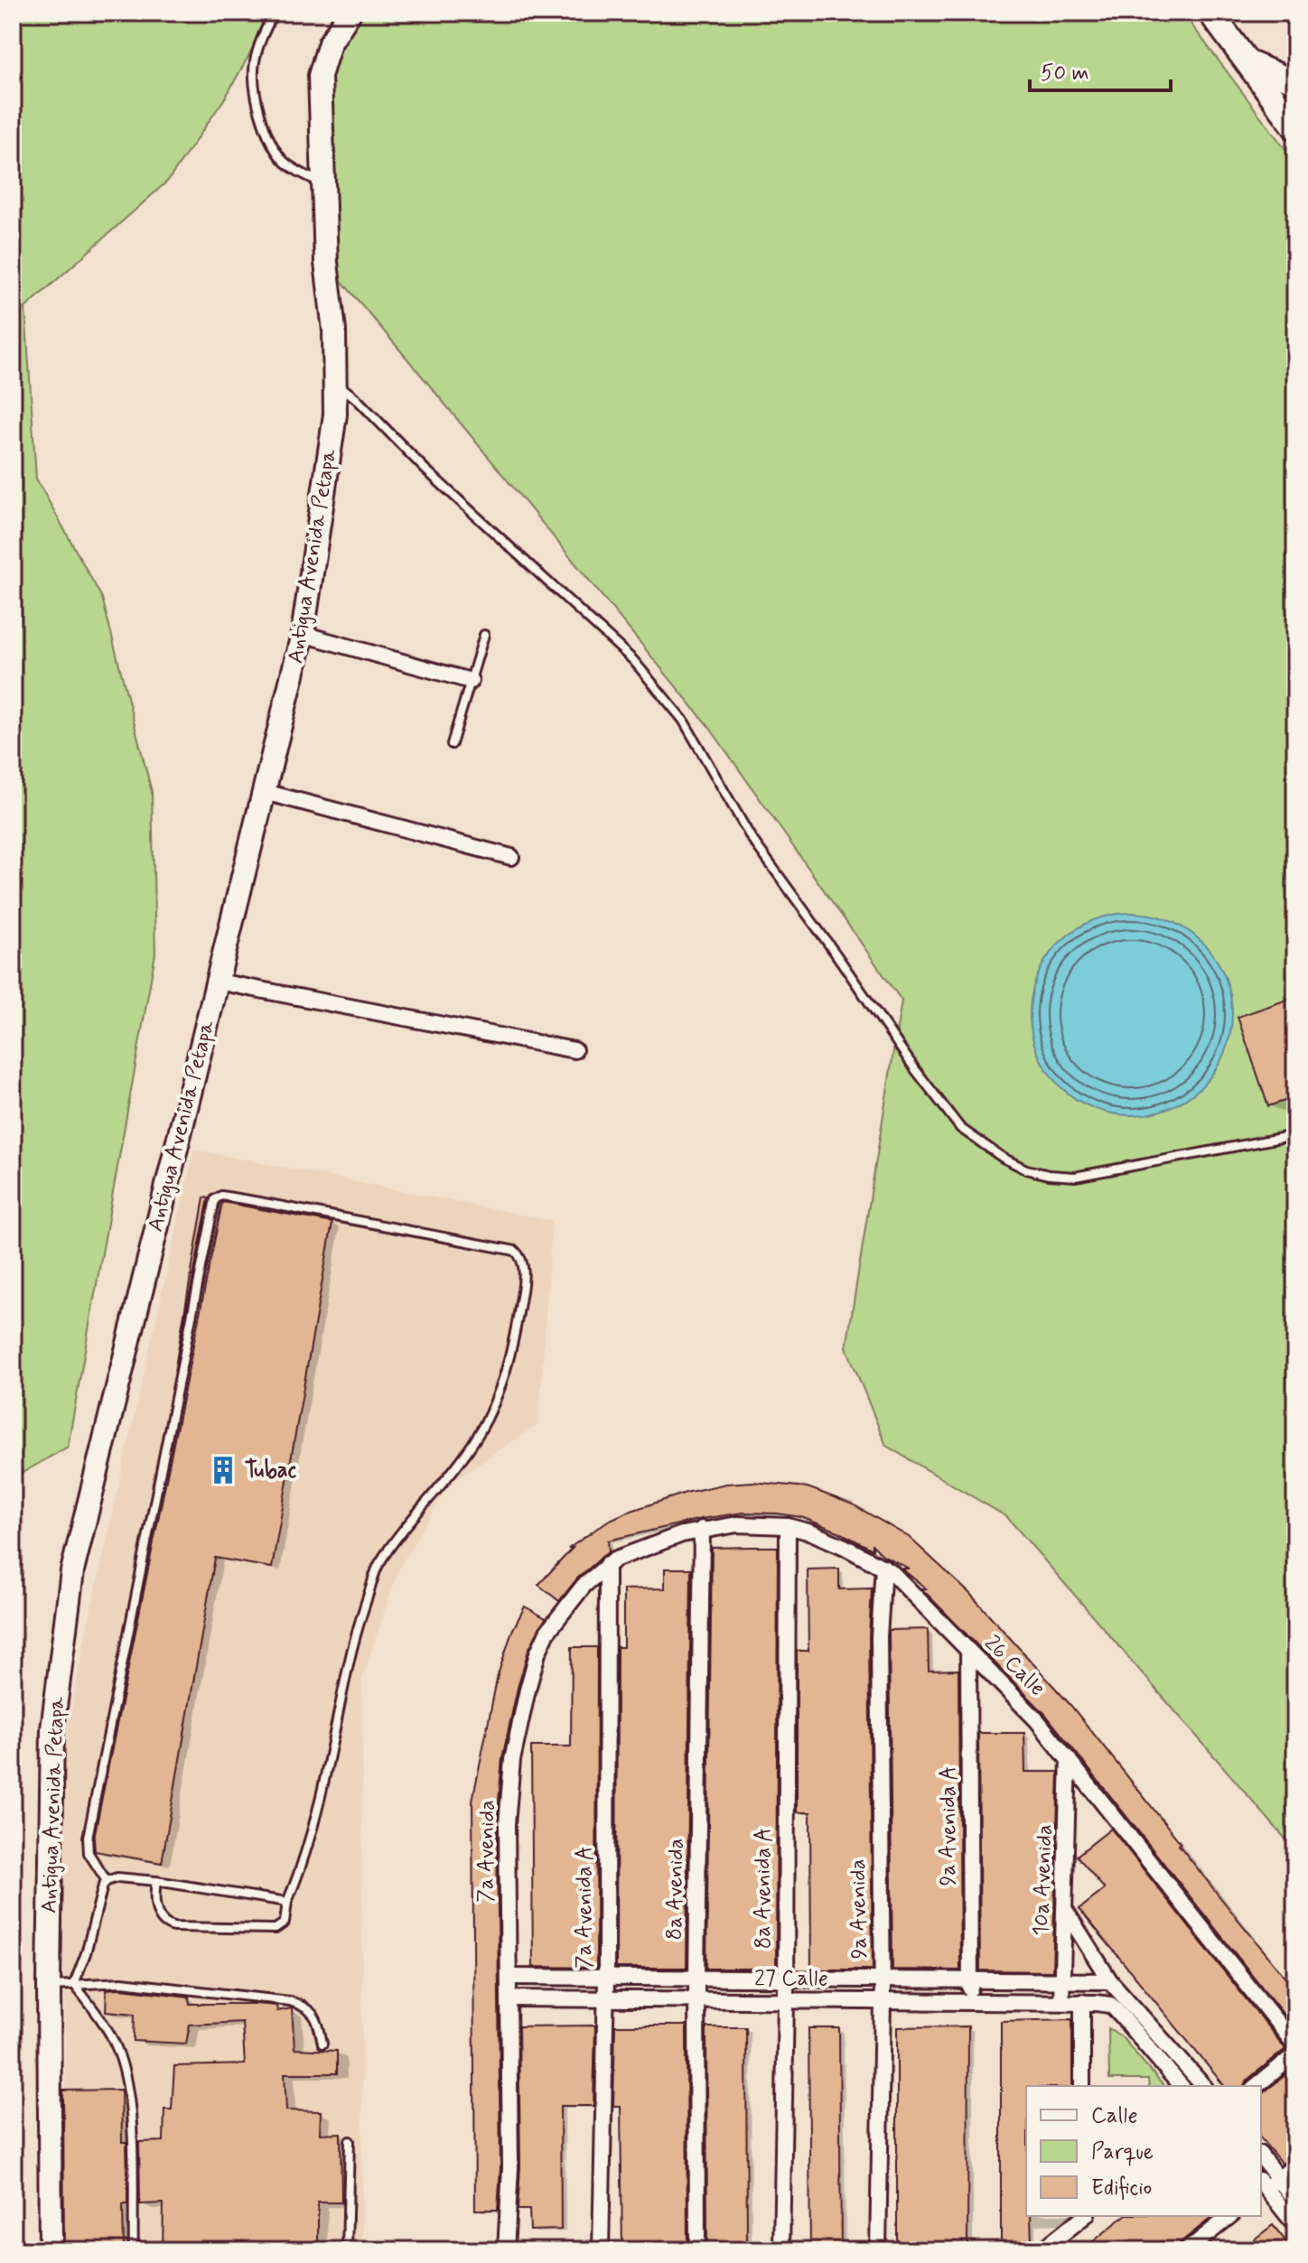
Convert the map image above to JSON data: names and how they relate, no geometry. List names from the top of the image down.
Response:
{
  "streets": {
    "main road": ["Antigua Avenida Petapa"],
    "street": [
      "26 Calle",
      "9a Avenida A",
      "7a Avenida",
      "10a Avenida",
      "8a Avenida A",
      "8a Avenida",
      "7a Avenida A",
      "9a Avenida",
      "27 Calle"
    ]
  },
  "crossings": [
    ["26 Calle", "9a Avenida A"],
    ["26 Calle", "7a Avenida"],
    ["26 Calle", "10a Avenida"],
    ["26 Calle", "8a Avenida A"],
    ["26 Calle", "8a Avenida"],
    ["26 Calle", "7a Avenida A"],
    ["26 Calle", "9a Avenida"],
    ["9a Avenida A", "27 Calle"],
    ["7a Avenida", "7a Avenida A"],
    ["7a Avenida", "27 Calle"],
    ["10a Avenida", "27 Calle"],
    ["8a Avenida A", "27 Calle"],
    ["8a Avenida", "27 Calle"],
    ["7a Avenida A", "27 Calle"],
    ["9a Avenida", "27 Calle"]
  ],
  "places": {
    "building": ["Tubac"]
  },
  "legend": ["Calle", "Parque", "Edificio"],
  "scale_bar": "50 m"
}
